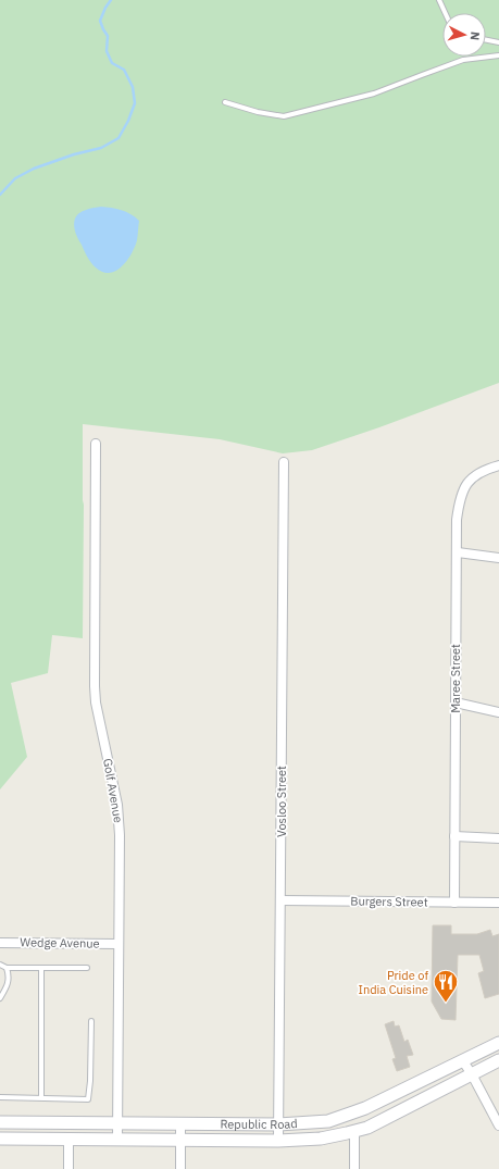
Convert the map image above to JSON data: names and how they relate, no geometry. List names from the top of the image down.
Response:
{
  "streets": {
    "main road": ["Republic Road"],
    "street": [
      "Maree Street",
      "Golf Avenue",
      "Vosloo Street",
      "Burgers Street",
      "Wedge Avenue"
    ]
  },
  "crossings": [
    ["Maree Street", "Burgers Street"],
    ["Golf Avenue", "Wedge Avenue"],
    ["Golf Avenue", "Republic Road"],
    ["Vosloo Street", "Burgers Street"],
    ["Vosloo Street", "Republic Road"]
  ],
  "places": {
    "restaurant": ["Pride of India Cuisine"]
  },
  "north": "right"
}
